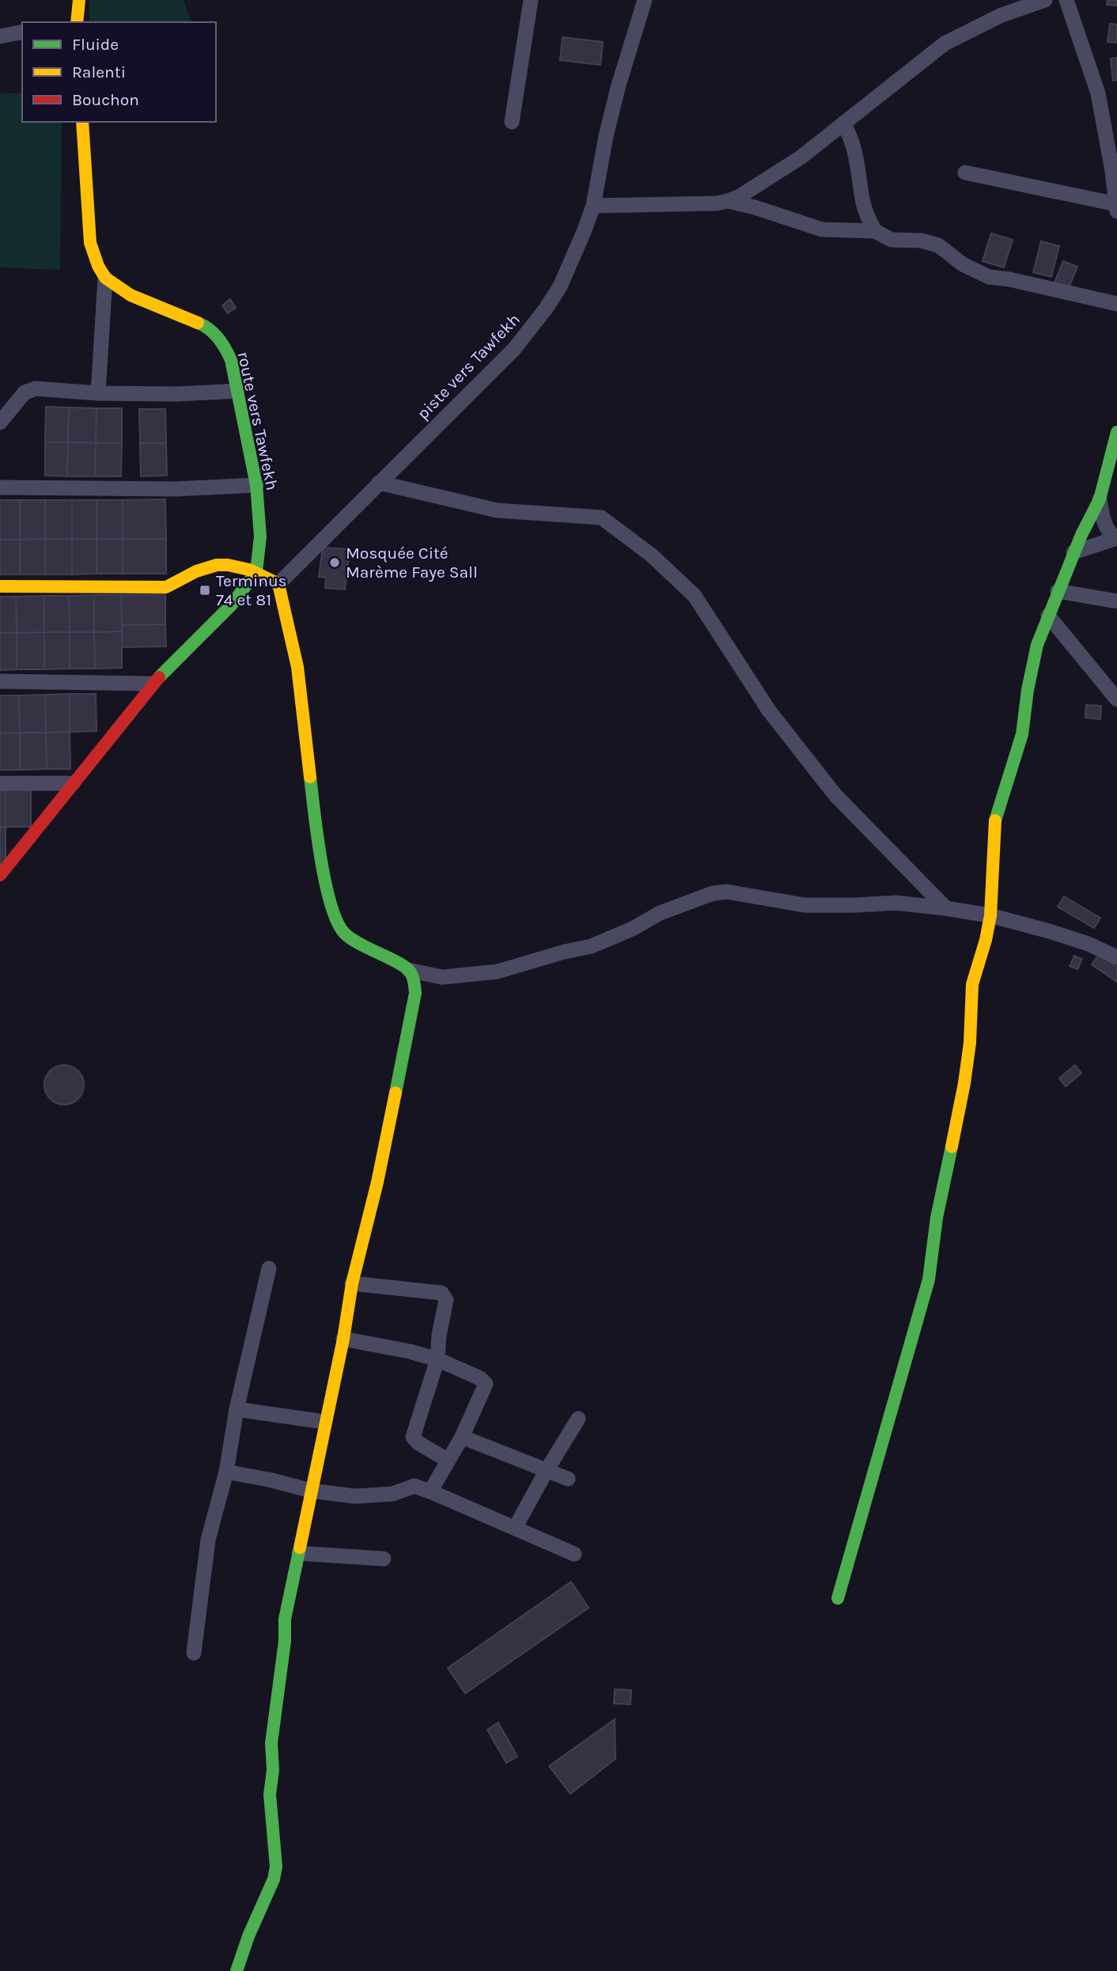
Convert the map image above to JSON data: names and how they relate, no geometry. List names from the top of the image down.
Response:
{
  "streets": {
    "street": ["piste vers Tawfekh", "route vers Tawfekh"]
  },
  "places": {
    "other": ["Mosquée Cité Marème Faye Sall"],
    "transit": ["Terminus 74 et 81"]
  },
  "legend": ["Fluide", "Ralenti", "Bouchon"]
}
